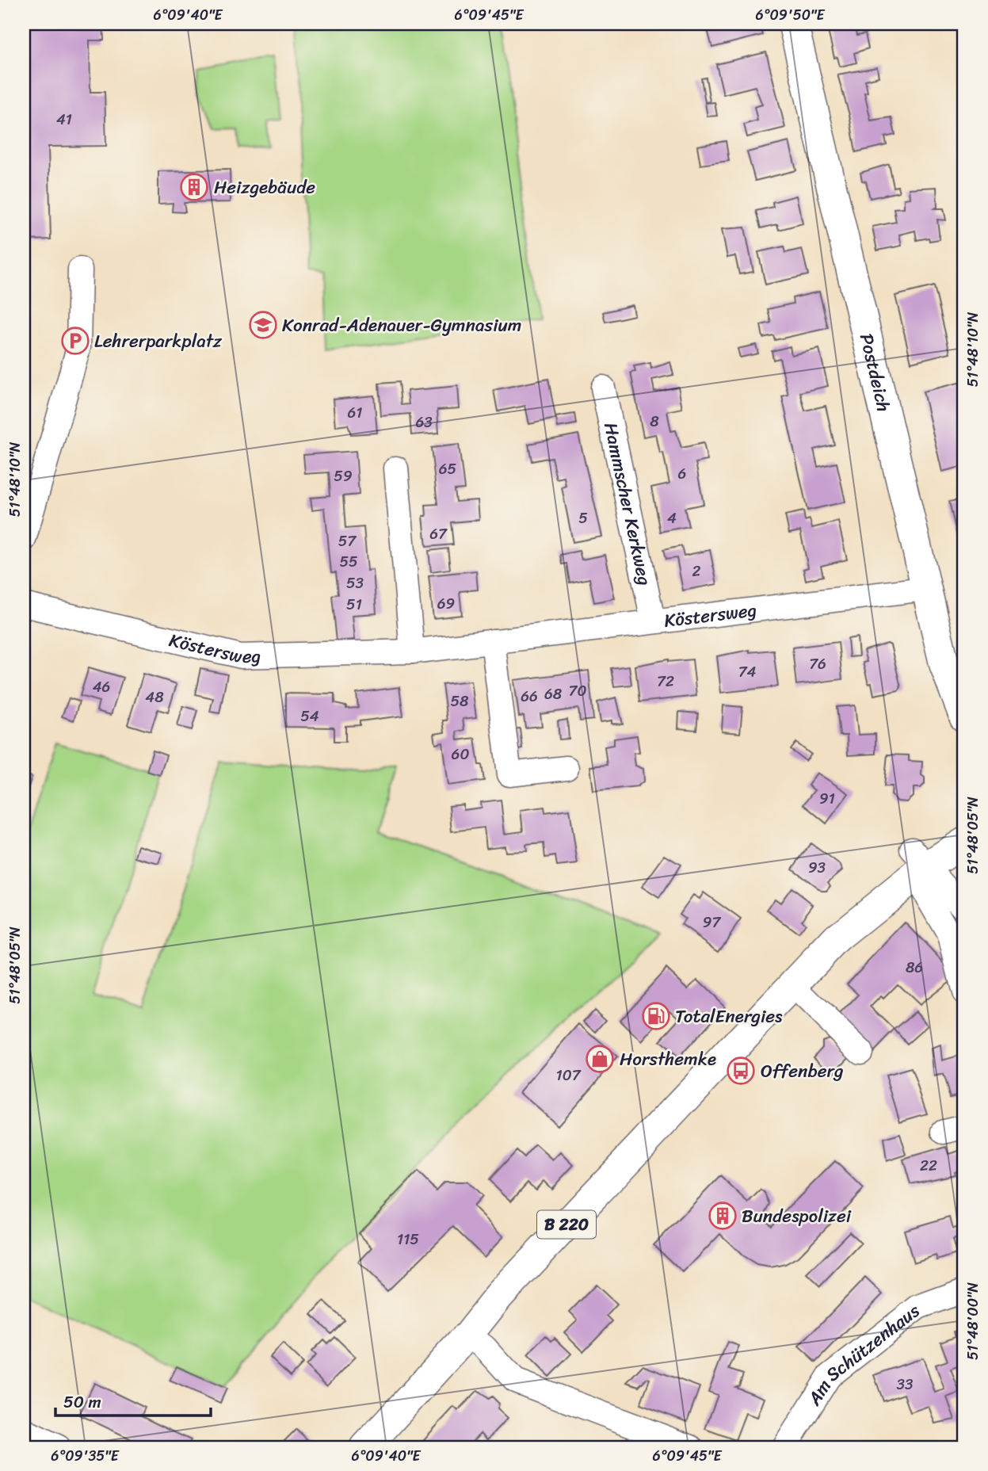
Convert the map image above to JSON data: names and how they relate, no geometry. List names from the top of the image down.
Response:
{
  "streets": {
    "main road": ["Postdeich", "B 220"],
    "street": ["Hammscher Kerkweg", "Köstersweg", "Am Schützenhaus"]
  },
  "crossings": [
    ["Postdeich", "Köstersweg"],
    ["Hammscher Kerkweg", "Köstersweg"]
  ],
  "places": {
    "building": ["Heizgebäude", "Bundespolizei"],
    "school or university": ["Konrad-Adenauer-Gymnasium"],
    "parking": ["Lehrerparkplatz"],
    "fuel station": ["TotalEnergies"],
    "shop": ["Horsthemke"],
    "bus stop": ["Offenberg"]
  },
  "house_numbers": [
    "41",
    "61",
    "8",
    "63",
    "65",
    "6",
    "59",
    "5",
    "4",
    "67",
    "57",
    "55",
    "2",
    "53",
    "69",
    "51",
    "76",
    "74",
    "72",
    "46",
    "70",
    "68",
    "66",
    "48",
    "58",
    "54",
    "60",
    "91",
    "93",
    "97",
    "86",
    "107",
    "22",
    "115",
    "33"
  ],
  "scale_bar": "50 m",
  "coordinates": [
    "6°09'40\"E",
    "6°09'45\"E",
    "6°09'50\"E",
    "51°48'10\"N",
    "51°48'05\"N",
    "51°48'00\"N",
    "6°09'35\"E"
  ]
}
